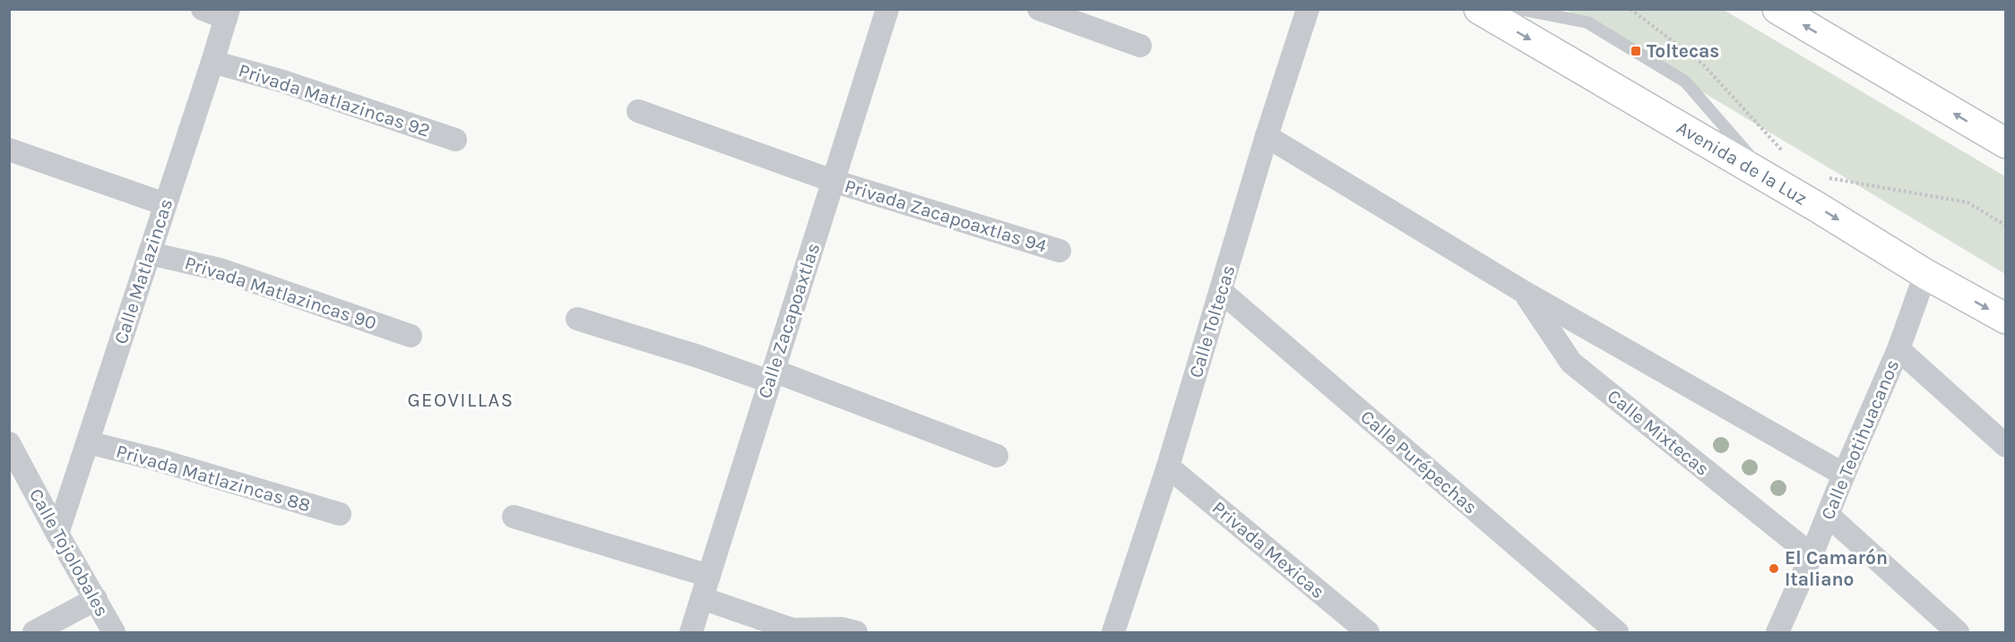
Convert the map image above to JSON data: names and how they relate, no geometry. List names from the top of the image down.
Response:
{
  "streets": {
    "main road": ["Avenida de la Luz"],
    "street": [
      "Privada Matlazincas 92",
      "Privada Zacapoaxtlas 94",
      "Calle Matlazincas",
      "Privada Matlazincas 90",
      "Calle Zacapoaxtlas",
      "Calle Toltecas",
      "Calle Mixtecas",
      "Calle Teotihuacanos",
      "Calle Purépechas",
      "Privada Matlazincas 88",
      "Privada Mexicas",
      "Calle Tojolobales"
    ]
  },
  "crossings": [
    ["Privada Matlazincas 92", "Calle Matlazincas"],
    ["Avenida de la Luz", "Calle Teotihuacanos"],
    ["Privada Zacapoaxtlas 94", "Calle Zacapoaxtlas"],
    ["Calle Matlazincas", "Privada Matlazincas 90"],
    ["Calle Matlazincas", "Privada Matlazincas 88"],
    ["Calle Matlazincas", "Calle Tojolobales"],
    ["Calle Toltecas", "Calle Mixtecas"],
    ["Calle Toltecas", "Calle Purépechas"],
    ["Calle Toltecas", "Privada Mexicas"],
    ["Calle Mixtecas", "Calle Teotihuacanos"]
  ],
  "districts": ["GEOVILLAS"],
  "places": {
    "transit": ["Toltecas"],
    "other": ["El Camarón Italiano"]
  }
}
